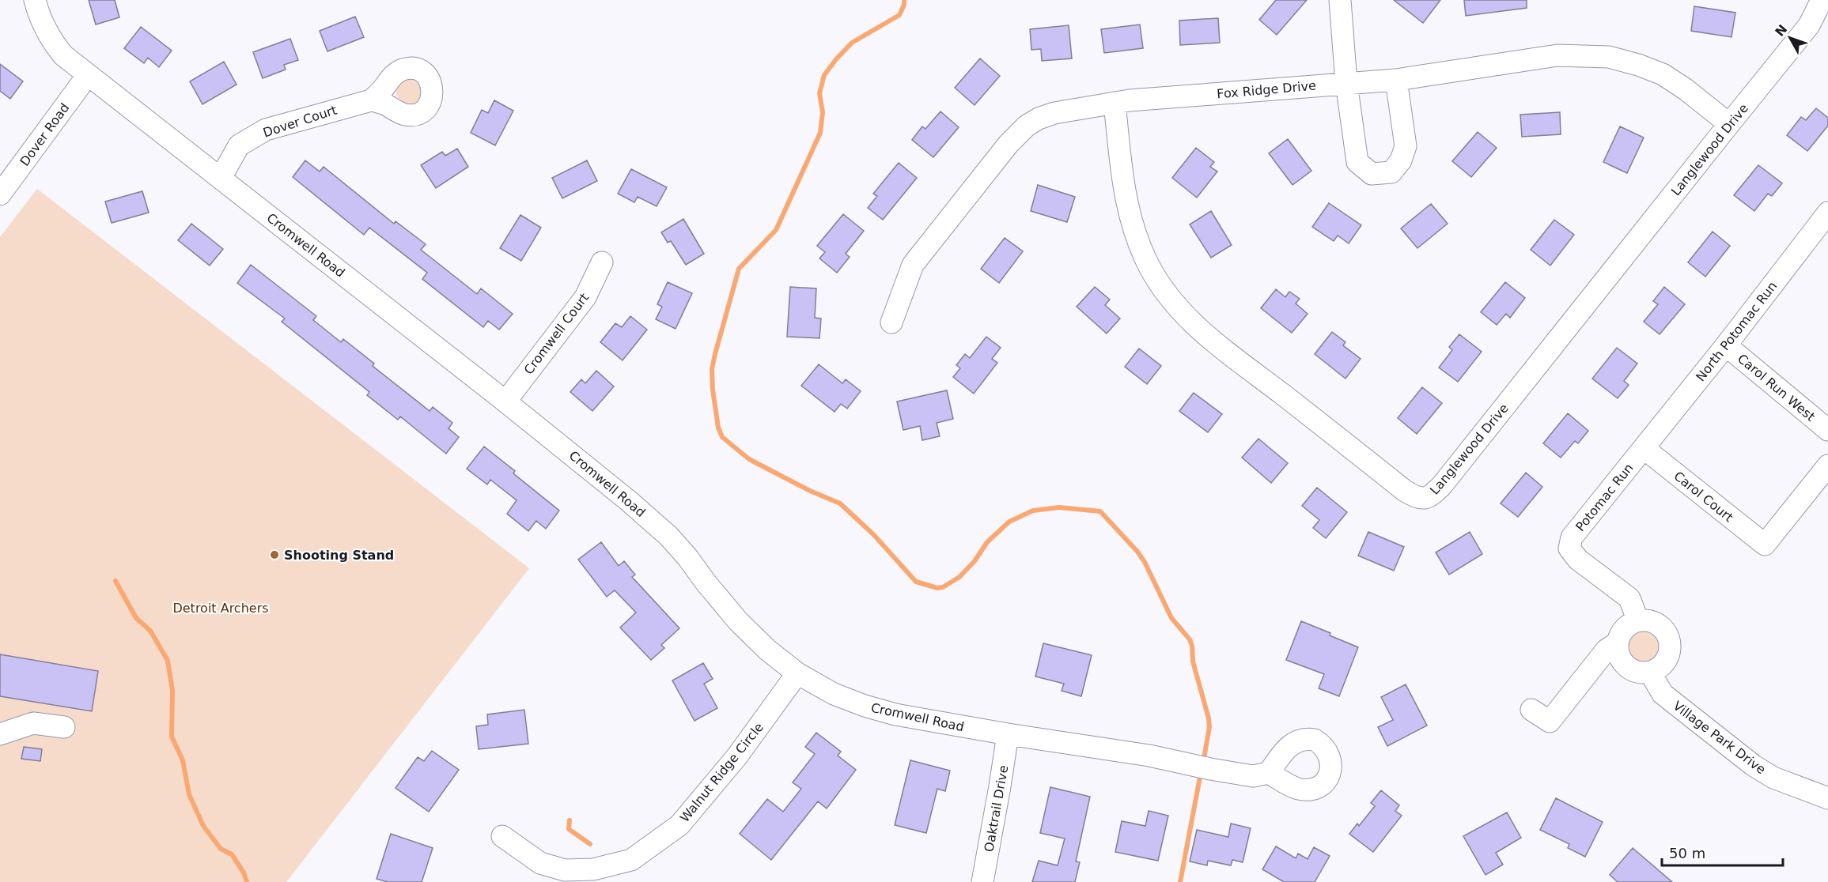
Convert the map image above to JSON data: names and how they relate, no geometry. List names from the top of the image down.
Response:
{
  "streets": {
    "street": [
      "Fox Ridge Drive",
      "Dover Court",
      "Dover Road",
      "Langlewood Drive",
      "Cromwell Road",
      "North Potomac Run",
      "Cromwell Court",
      "Carol Run West",
      "Carol Court",
      "Potomac Run",
      "Village Park Drive",
      "Walnut Ridge Circle",
      "Oaktrail Drive"
    ]
  },
  "crossings": [
    ["Fox Ridge Drive", "Langlewood Drive"],
    ["Dover Court", "Cromwell Road"],
    ["Dover Road", "Cromwell Road"],
    ["Cromwell Road", "Cromwell Court"],
    ["Cromwell Road", "Walnut Ridge Circle"],
    ["Cromwell Road", "Oaktrail Drive"],
    ["North Potomac Run", "Carol Run West"],
    ["North Potomac Run", "Carol Court"],
    ["North Potomac Run", "Potomac Run"],
    ["Carol Court", "Potomac Run"],
    ["Potomac Run", "Village Park Drive"]
  ],
  "parks": ["Detroit Archers"],
  "places": ["Shooting Stand"],
  "scale_bar": "50 m",
  "north": "top left"
}
